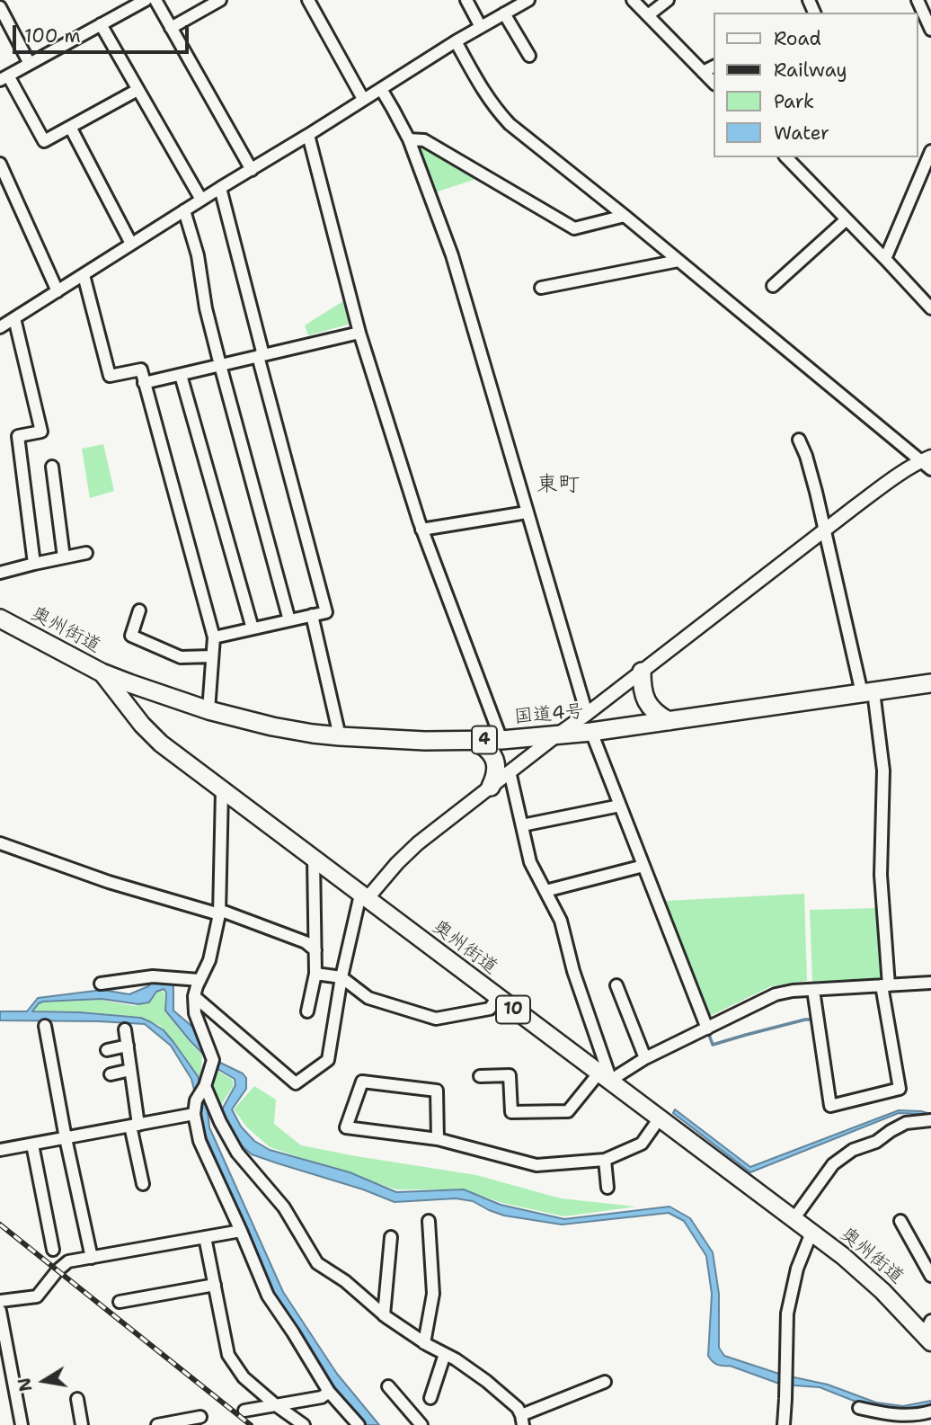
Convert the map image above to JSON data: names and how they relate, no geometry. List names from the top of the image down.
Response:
{
  "streets": {
    "highway": ["奥州街道", "国道4号", "4"],
    "main road": ["10"]
  },
  "crossings": [
    ["奥州街道", "国道4号"]
  ],
  "districts": ["東町"],
  "legend": [
    "Road",
    "Railway",
    "Park",
    "Water"
  ],
  "scale_bar": "100 m",
  "north": "left"
}
